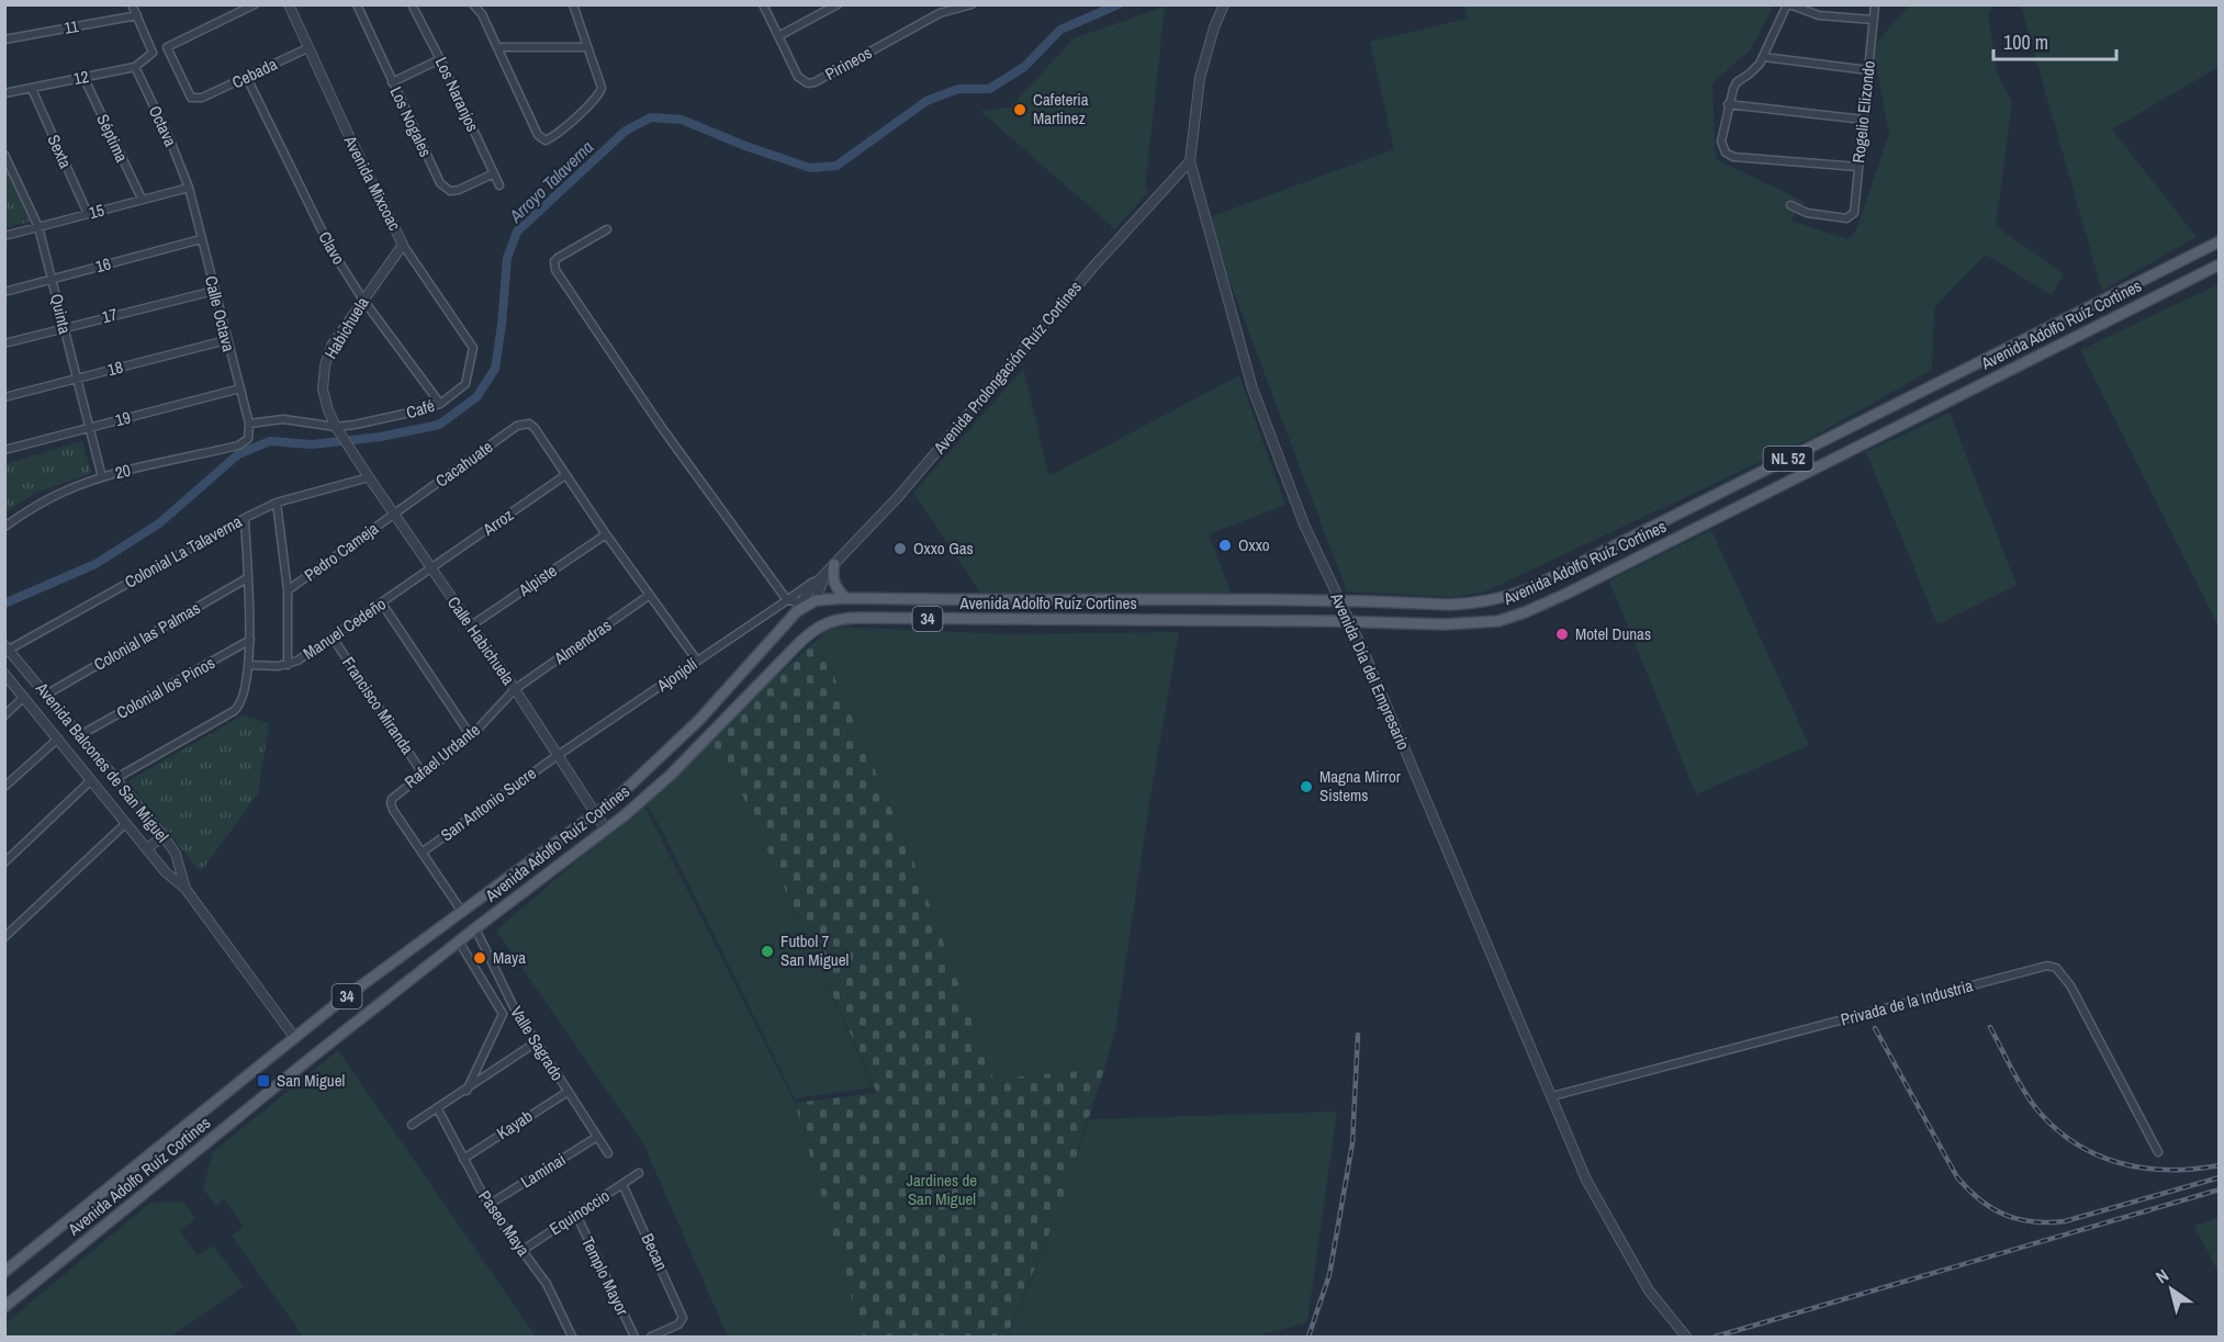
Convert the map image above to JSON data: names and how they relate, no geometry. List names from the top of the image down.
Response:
{
  "streets": {
    "main road": ["Avenida Adolfo Ruíz Cortines", "NL 52", "34"],
    "street": [
      "11",
      "Pirineos",
      "Cebada",
      "12",
      "Los Naranjos",
      "Rogelio Elizondo",
      "Los Nogales",
      "Octava",
      "Séptima",
      "Sexta",
      "Avenida Mixcoac",
      "15",
      "Clavo",
      "16",
      "Quinta",
      "Calle Octava",
      "17",
      "Habichuela",
      "Avenida Prolongación Ruíz Cortines",
      "18",
      "Café",
      "19",
      "Cacahuate",
      "20",
      "Arroz",
      "Colonial La Talaverna",
      "Pedro Cameja",
      "Alpiste",
      "Manuel Cedeño",
      "Colonial las Palmas",
      "Calle Habichuela",
      "Almendras",
      "Avenida Día del Empresario",
      "Ajonjolí",
      "Colonial los Pinos",
      "Francisco Miranda",
      "Rafael Urdante",
      "Avenida Balcones de San Miguel",
      "San Antonio Sucre",
      "Privada de la Industria",
      "Valle Sagrado",
      "Kayab",
      "Laminai",
      "Equinoccio",
      "Paseo Maya",
      "Becan",
      "Templo Mayor"
    ]
  },
  "crossings": [
    ["11", "12"],
    ["Cebada", "Avenida Mixcoac"],
    ["Cebada", "Clavo"],
    ["12", "Octava"],
    ["12", "Séptima"],
    ["12", "Sexta"],
    ["Los Naranjos", "Los Nogales"],
    ["Octava", "15"],
    ["Octava", "Calle Octava"],
    ["Séptima", "15"],
    ["Sexta", "15"],
    ["Avenida Mixcoac", "Habichuela"],
    ["Avenida Mixcoac", "Café"],
    ["15", "Quinta"],
    ["15", "Calle Octava"],
    ["Clavo", "Habichuela"],
    ["Clavo", "Café"],
    ["16", "Quinta"],
    ["16", "Calle Octava"],
    ["Quinta", "17"],
    ["Quinta", "18"],
    ["Quinta", "19"],
    ["Quinta", "20"],
    ["Calle Octava", "17"],
    ["Calle Octava", "18"],
    ["Calle Octava", "Café"],
    ["Calle Octava", "19"],
    ["Calle Octava", "20"],
    ["Avenida Adolfo Ruíz Cortines", "Avenida Prolongación Ruíz Cortines"],
    ["Avenida Adolfo Ruíz Cortines", "Calle Habichuela"],
    ["Avenida Adolfo Ruíz Cortines", "Avenida Día del Empresario"],
    ["Avenida Adolfo Ruíz Cortines", "Avenida Balcones de San Miguel"],
    ["Avenida Adolfo Ruíz Cortines", "Valle Sagrado"],
    ["Habichuela", "Café"],
    ["Habichuela", "Calle Habichuela"],
    ["Avenida Prolongación Ruíz Cortines", "Avenida Día del Empresario"],
    ["Avenida Prolongación Ruíz Cortines", "Ajonjolí"],
    ["Cacahuate", "Arroz"],
    ["Cacahuate", "Pedro Cameja"],
    ["Cacahuate", "Calle Habichuela"],
    ["Arroz", "Manuel Cedeño"],
    ["Arroz", "Calle Habichuela"],
    ["Colonial La Talaverna", "Calle Habichuela"],
    ["Colonial La Talaverna", "Avenida Balcones de San Miguel"],
    ["Pedro Cameja", "Calle Habichuela"],
    ["Alpiste", "Calle Habichuela"],
    ["Manuel Cedeño", "Calle Habichuela"],
    ["Manuel Cedeño", "Francisco Miranda"],
    ["Colonial las Palmas", "Avenida Balcones de San Miguel"],
    ["Calle Habichuela", "Almendras"],
    ["Calle Habichuela", "Ajonjolí"],
    ["Calle Habichuela", "Rafael Urdante"],
    ["Calle Habichuela", "San Antonio Sucre"],
    ["Almendras", "Rafael Urdante"],
    ["Avenida Día del Empresario", "Privada de la Industria"],
    ["Ajonjolí", "San Antonio Sucre"],
    ["Colonial los Pinos", "Avenida Balcones de San Miguel"],
    ["Francisco Miranda", "Rafael Urdante"],
    ["Rafael Urdante", "San Antonio Sucre"],
    ["Valle Sagrado", "Kayab"],
    ["Valle Sagrado", "Laminai"],
    ["Kayab", "Paseo Maya"],
    ["Laminai", "Paseo Maya"],
    ["Equinoccio", "Paseo Maya"],
    ["Equinoccio", "Becan"],
    ["Equinoccio", "Templo Mayor"]
  ],
  "water": ["Arroyo Talaverna"],
  "parks": ["Jardines de San Miguel"],
  "places": {
    "other": [
      "Cafeteria Martinez",
      "Oxxo",
      "Oxxo Gas",
      "Motel Dunas",
      "Magna Mirror Sistems",
      "Futbol 7 San Miguel",
      "Maya"
    ],
    "transit": ["San Miguel"]
  },
  "scale_bar": "100 m",
  "north": "top left"
}
